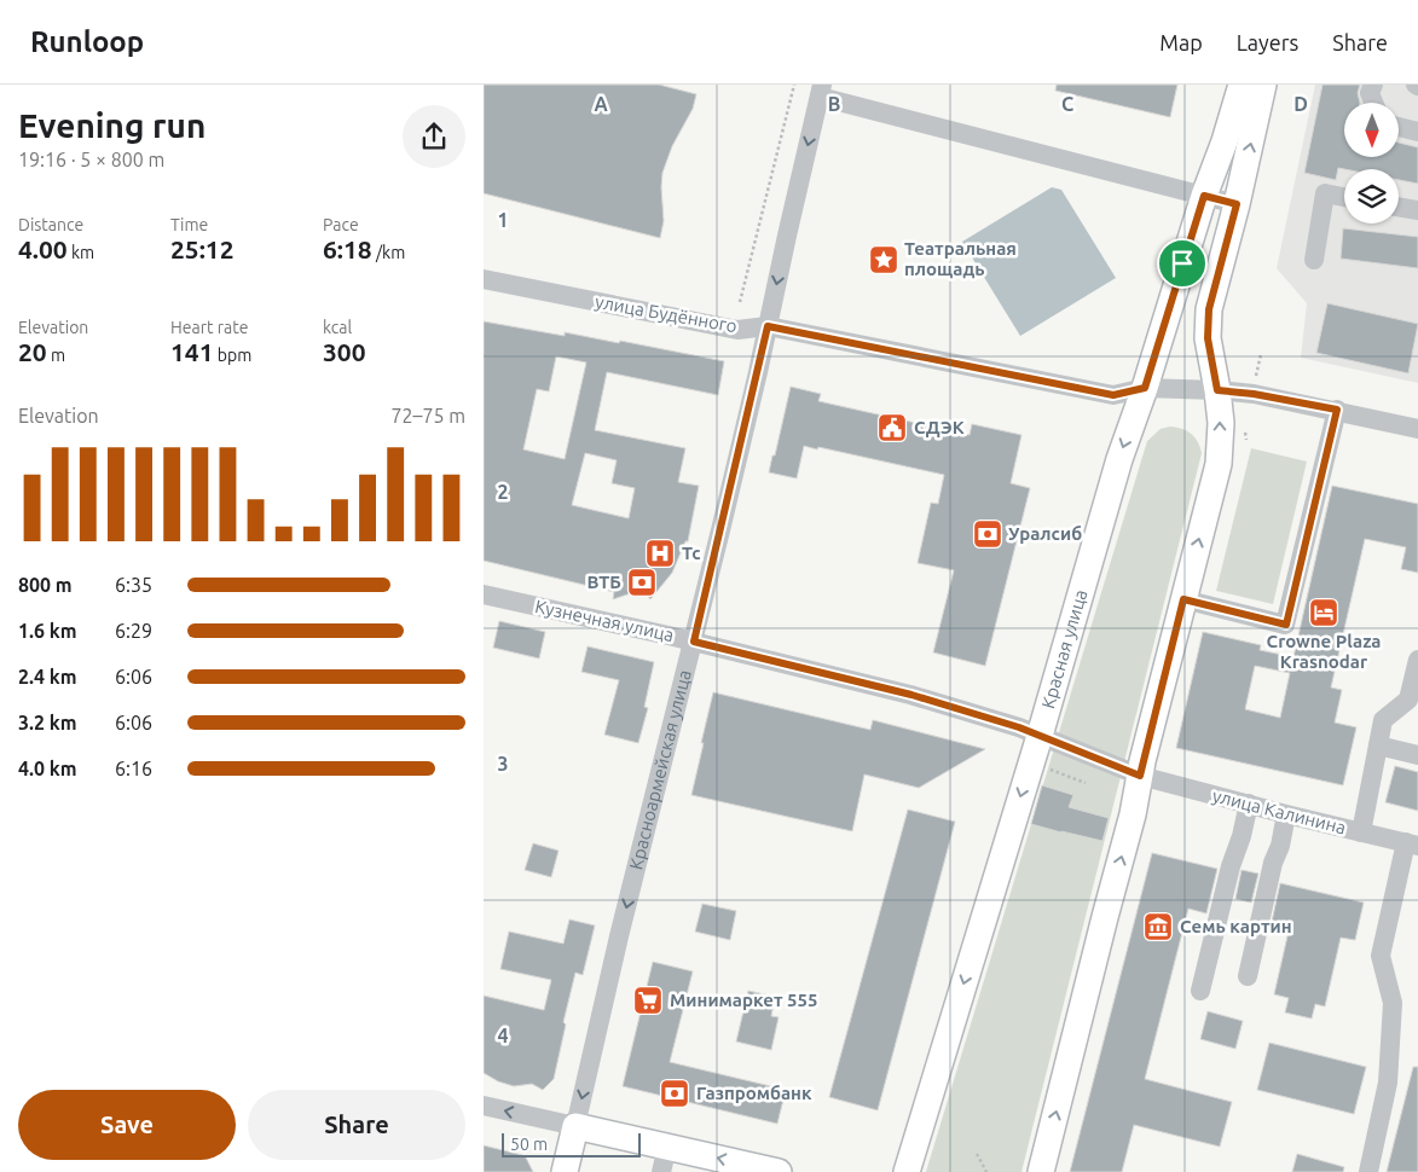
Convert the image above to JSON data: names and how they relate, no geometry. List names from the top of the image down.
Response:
{
  "streets": {
    "main road": ["Красная улица", "Красноармейская улица"],
    "street": ["улица Будённого", "Кузнечная улица", "улица Калинина"]
  },
  "crossings": [
    ["улица Будённого", "Красная улица"],
    ["улица Будённого", "Красноармейская улица"],
    ["Кузнечная улица", "Красная улица"],
    ["Кузнечная улица", "Красноармейская улица"],
    ["Кузнечная улица", "улица Калинина"]
  ],
  "one_way": ["Красноармейская улица"],
  "places": {
    "place": ["Театральная площадь"],
    "public building": ["СДЭК"],
    "bank": ["Уралсиб", "ВТБ", "Газпромбанк"],
    "hospital": ["Тс"],
    "hotel": ["Crowne Plaza Krasnodar"],
    "museum": ["Семь картин"],
    "supermarket": ["Минимаркет 555"]
  },
  "scale_bar": "50 m",
  "north": "bottom",
  "page": {
    "header": "Runloop",
    "nav": ["Map", "Layers", "Share"],
    "heading": ["Evening run", "19:16 · 5 × 800 m"],
    "stats": [
      ["Distance", "4.00 km"],
      ["Time", "25:12"],
      ["Pace", "6:18 /km"],
      ["Elevation", "20 m"],
      ["Heart rate", "141 bpm"],
      ["kcal", "300"]
    ],
    "chart": ["Elevation", "72–75 m"],
    "list": [
      {
        "name": "800 m",
        "note": "6:35"
      },
      {
        "name": "1.6 km",
        "note": "6:29"
      },
      {
        "name": "2.4 km",
        "note": "6:06"
      },
      {
        "name": "3.2 km",
        "note": "6:06"
      },
      {
        "name": "4.0 km",
        "note": "6:16"
      }
    ],
    "buttons": ["Save", "Share"],
    "scale": "50 m"
  },
  "grid": {
    "columns": [
      "A",
      "B",
      "C",
      "D"
    ],
    "rows": [
      "1",
      "2",
      "3",
      "4"
    ]
  }
}
